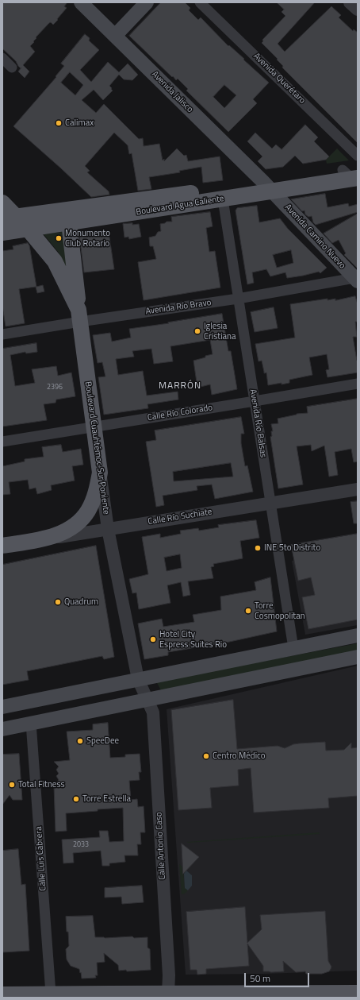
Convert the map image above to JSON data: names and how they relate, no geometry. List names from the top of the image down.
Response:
{
  "streets": {
    "main road": [
      "Avenida Jalisco",
      "Boulevard Agua Caliente",
      "Avenida Camino Nuevo",
      "Boulevard Cuauhtémoc Sur Poniente",
      "Calle Río Suchiate"
    ],
    "street": [
      "Avenida Querétaro",
      "Avenida Río Bravo",
      "Calle Río Colorado",
      "Avenida Río Balsas",
      "Calle Antonio Caso",
      "Calle Luis Cabrera"
    ]
  },
  "crossings": [
    ["Avenida Jalisco", "Boulevard Agua Caliente"],
    ["Avenida Jalisco", "Avenida Camino Nuevo"],
    ["Boulevard Agua Caliente", "Avenida Camino Nuevo"],
    ["Boulevard Agua Caliente", "Avenida Río Balsas"],
    ["Boulevard Agua Caliente", "Boulevard Cuauhtémoc Sur Poniente"],
    ["Avenida Camino Nuevo", "Avenida Río Bravo"],
    ["Avenida Río Bravo", "Avenida Río Balsas"],
    ["Avenida Río Bravo", "Boulevard Cuauhtémoc Sur Poniente"],
    ["Calle Río Colorado", "Avenida Río Balsas"],
    ["Calle Río Colorado", "Boulevard Cuauhtémoc Sur Poniente"],
    ["Avenida Río Balsas", "Calle Río Suchiate"],
    ["Boulevard Cuauhtémoc Sur Poniente", "Calle Río Suchiate"],
    ["Boulevard Cuauhtémoc Sur Poniente", "Calle Antonio Caso"]
  ],
  "districts": ["MARRÓN"],
  "places": [
    "Calimax",
    "Monumento Club Rotario",
    "Iglesia Cristiana",
    "INE 5to Distrito",
    "Quadrum",
    "Torre Cosmopolitan",
    "Hotel City Espress Suites Rio",
    "SpeeDee",
    "Centro Médico",
    "Total Fitness",
    "Torre Estrella"
  ],
  "house_numbers": ["2396", "2033"],
  "scale_bar": "50 m"
}
